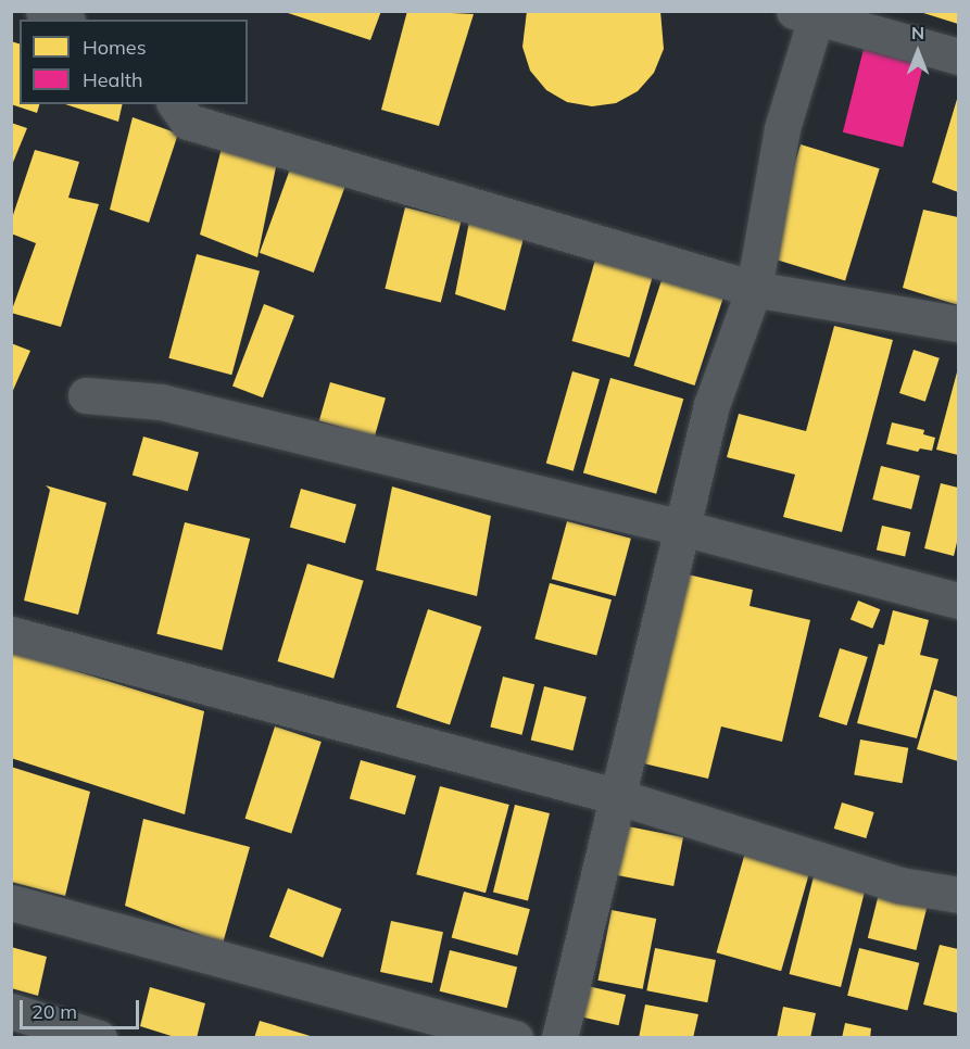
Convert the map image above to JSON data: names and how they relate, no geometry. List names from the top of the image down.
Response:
{
  "legend": ["Homes", "Health"],
  "scale_bar": "20 m",
  "north": "top"
}
